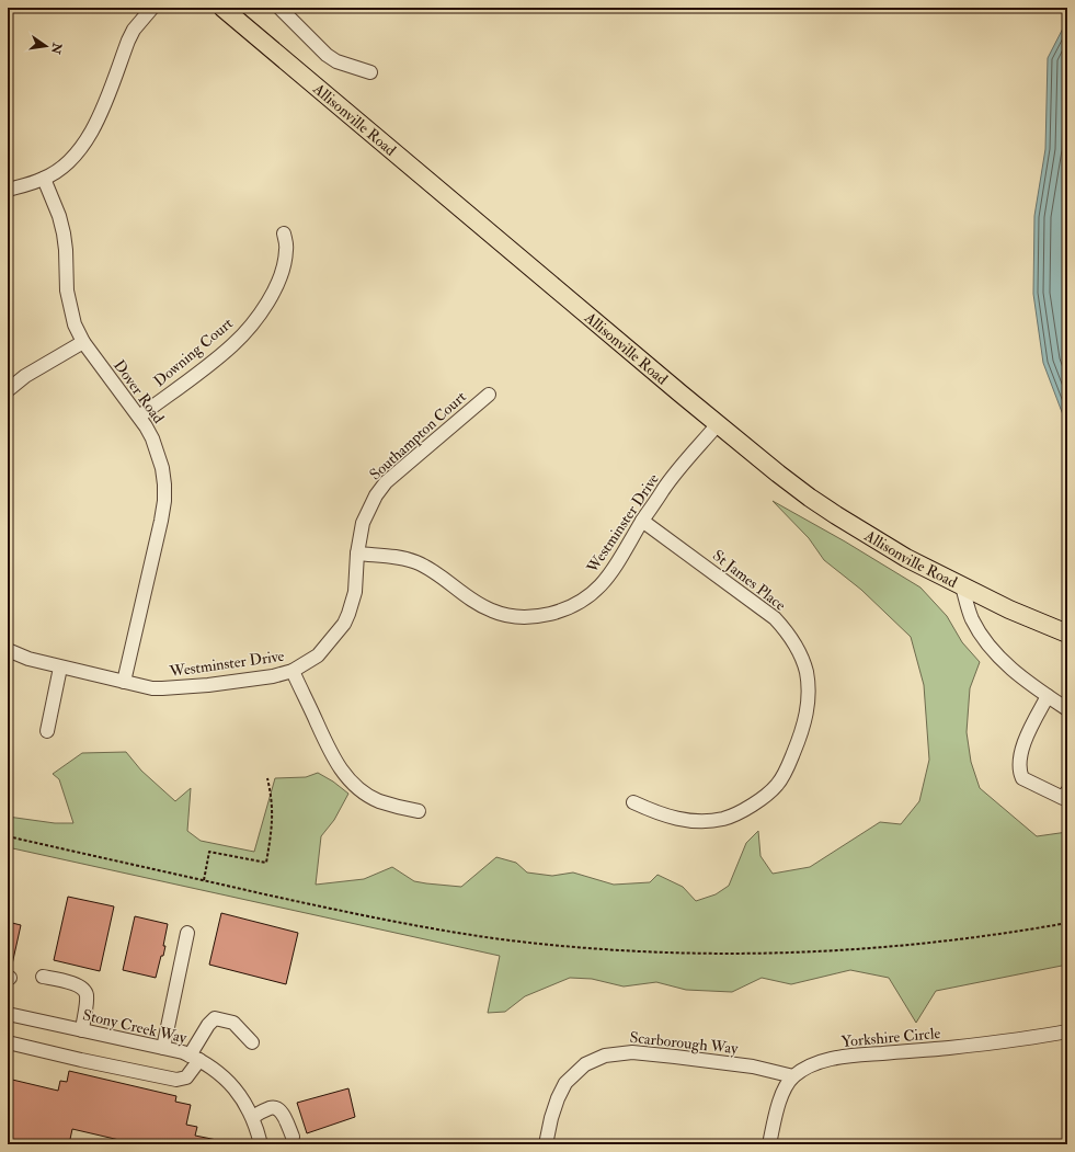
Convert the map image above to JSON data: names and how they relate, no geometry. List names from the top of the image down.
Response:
{
  "streets": {
    "main road": ["Allisonville Road"],
    "street": [
      "Downing Court",
      "Dover Road",
      "Southampton Court",
      "Westminster Drive",
      "St James Place",
      "Stony Creek Way",
      "Yorkshire Circle",
      "Scarborough Way"
    ]
  },
  "crossings": [
    ["Allisonville Road", "Westminster Drive"],
    ["Downing Court", "Dover Road"],
    ["Dover Road", "Westminster Drive"],
    ["Southampton Court", "Westminster Drive"],
    ["Westminster Drive", "St James Place"],
    ["Yorkshire Circle", "Scarborough Way"]
  ],
  "north": "right"
}
